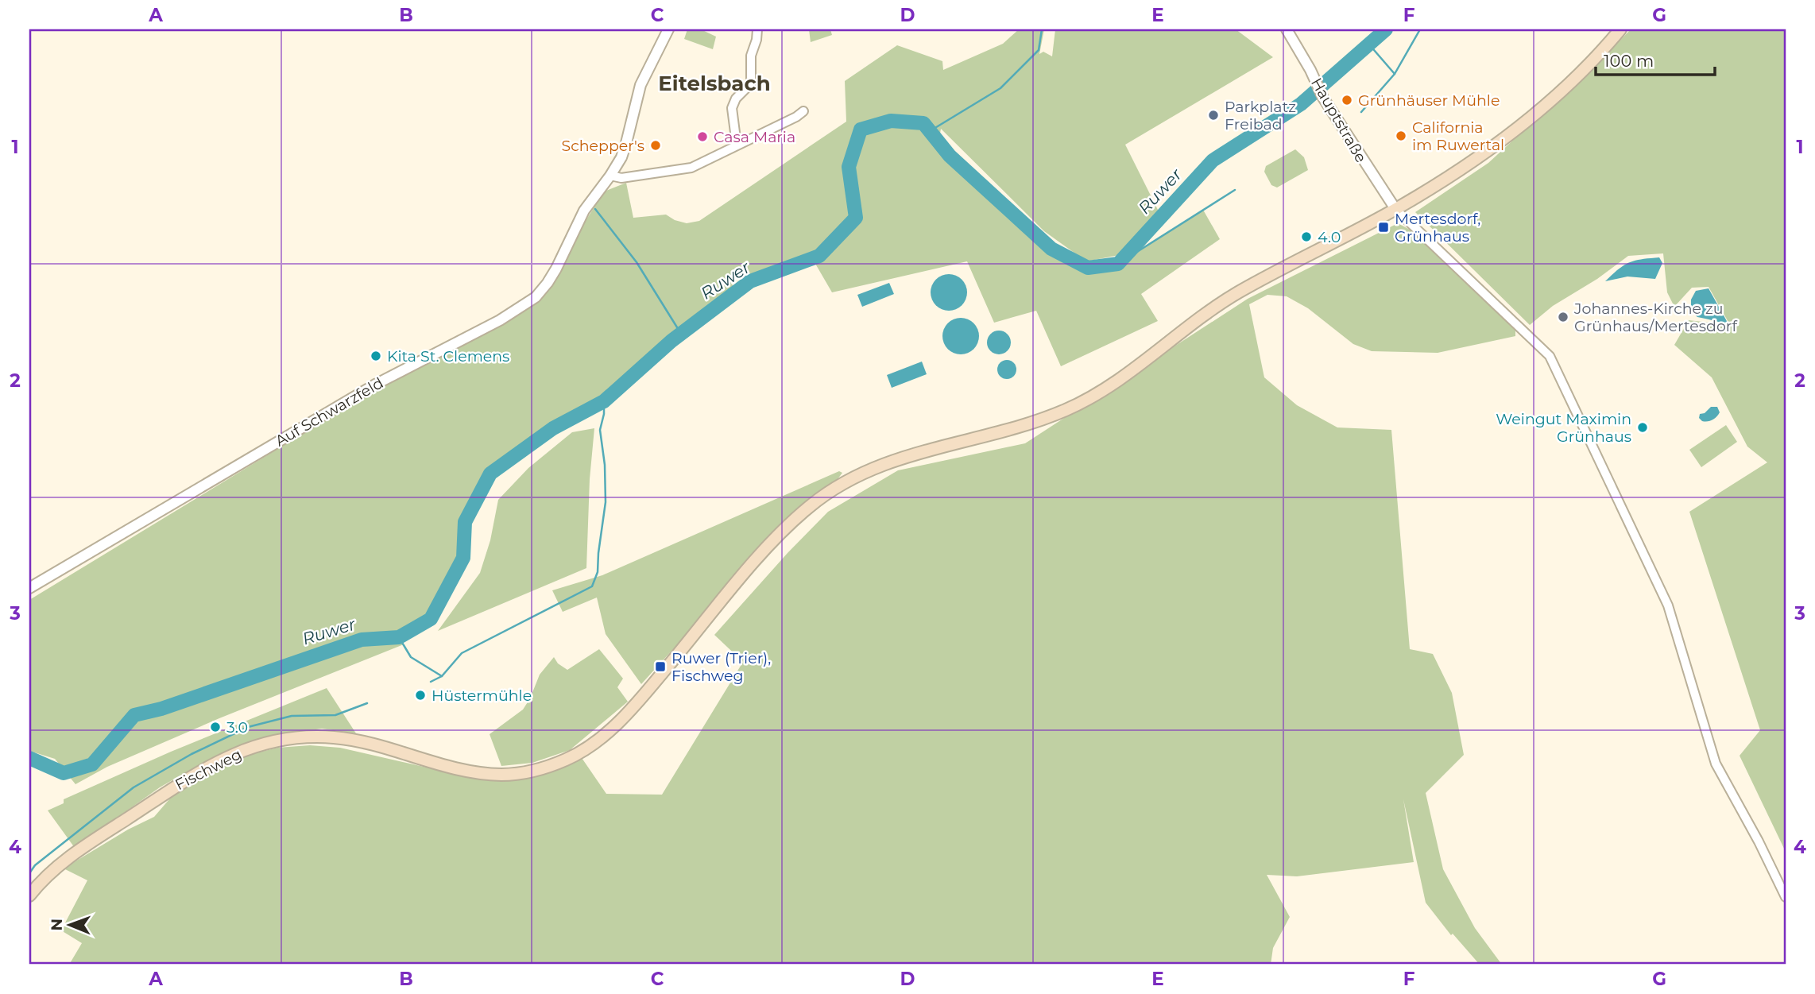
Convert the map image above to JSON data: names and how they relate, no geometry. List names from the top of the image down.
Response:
{
  "streets": {
    "main road": ["Fischweg"],
    "street": ["Hauptstraße", "Auf Schwarzfeld"]
  },
  "crossings": [
    ["Hauptstraße", "Fischweg"]
  ],
  "districts": ["Eitelsbach"],
  "water": ["Ruwer"],
  "places": {
    "other": [
      "Grünhäuser Mühle",
      "Parkplatz Freibad",
      "California im Ruwertal",
      "Casa Maria",
      "Schepper's",
      "4.0",
      "Johannes-Kirche zu Grünhaus/Mertesdorf",
      "Kita St. Clemens",
      "Weingut Maximin Grünhaus",
      "Hüstermühle",
      "3.0"
    ],
    "transit": ["Mertesdorf, Grünhaus", "Ruwer (Trier), Fischweg"]
  },
  "scale_bar": "100 m",
  "north": "left",
  "grid": {
    "columns": [
      "A",
      "B",
      "C",
      "D",
      "E",
      "F",
      "G"
    ],
    "rows": [
      "1",
      "2",
      "3",
      "4"
    ]
  }
}
